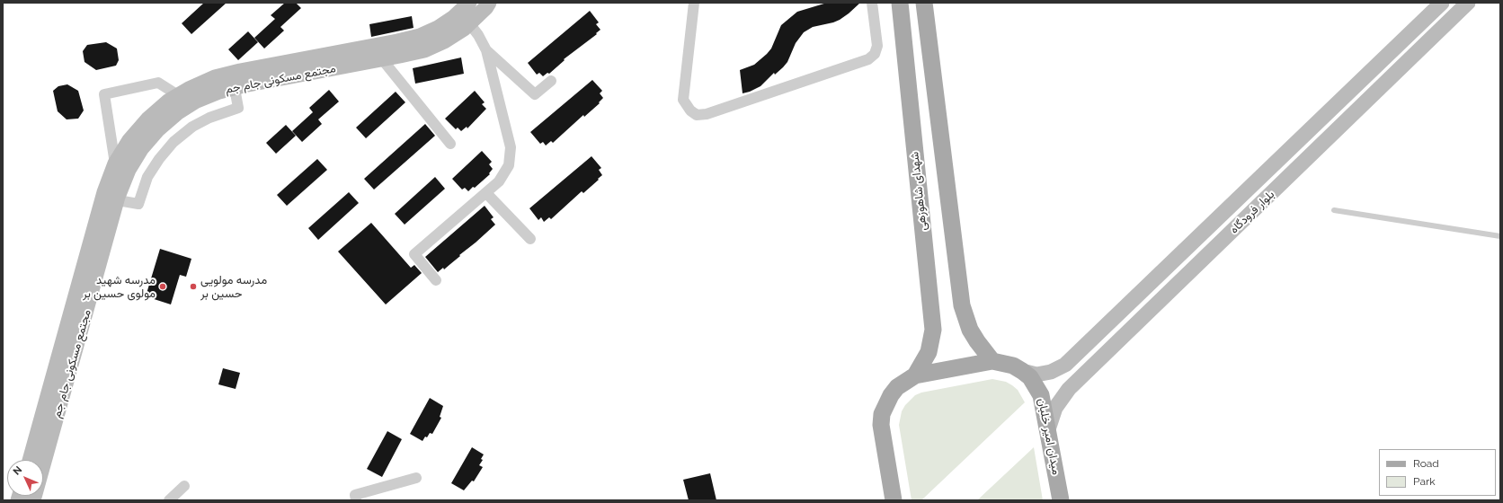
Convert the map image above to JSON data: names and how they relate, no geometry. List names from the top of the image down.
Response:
{
  "streets": {
    "main road": ["شهدای شاهوزهی", "میدان امیر خلبان"],
    "street": ["مجتمع مسکونی جام جم", "بلوار فرودگاه"]
  },
  "crossings": [
    ["شهدای شاهوزهی", "میدان امیر خلبان"],
    ["بلوار فرودگاه", "میدان امیر خلبان"]
  ],
  "places": ["مدرسه شهید مولوی حسین بر", "مدرسه مولویی حسین بر"],
  "legend": ["Road", "Park"],
  "north": "top left"
}
